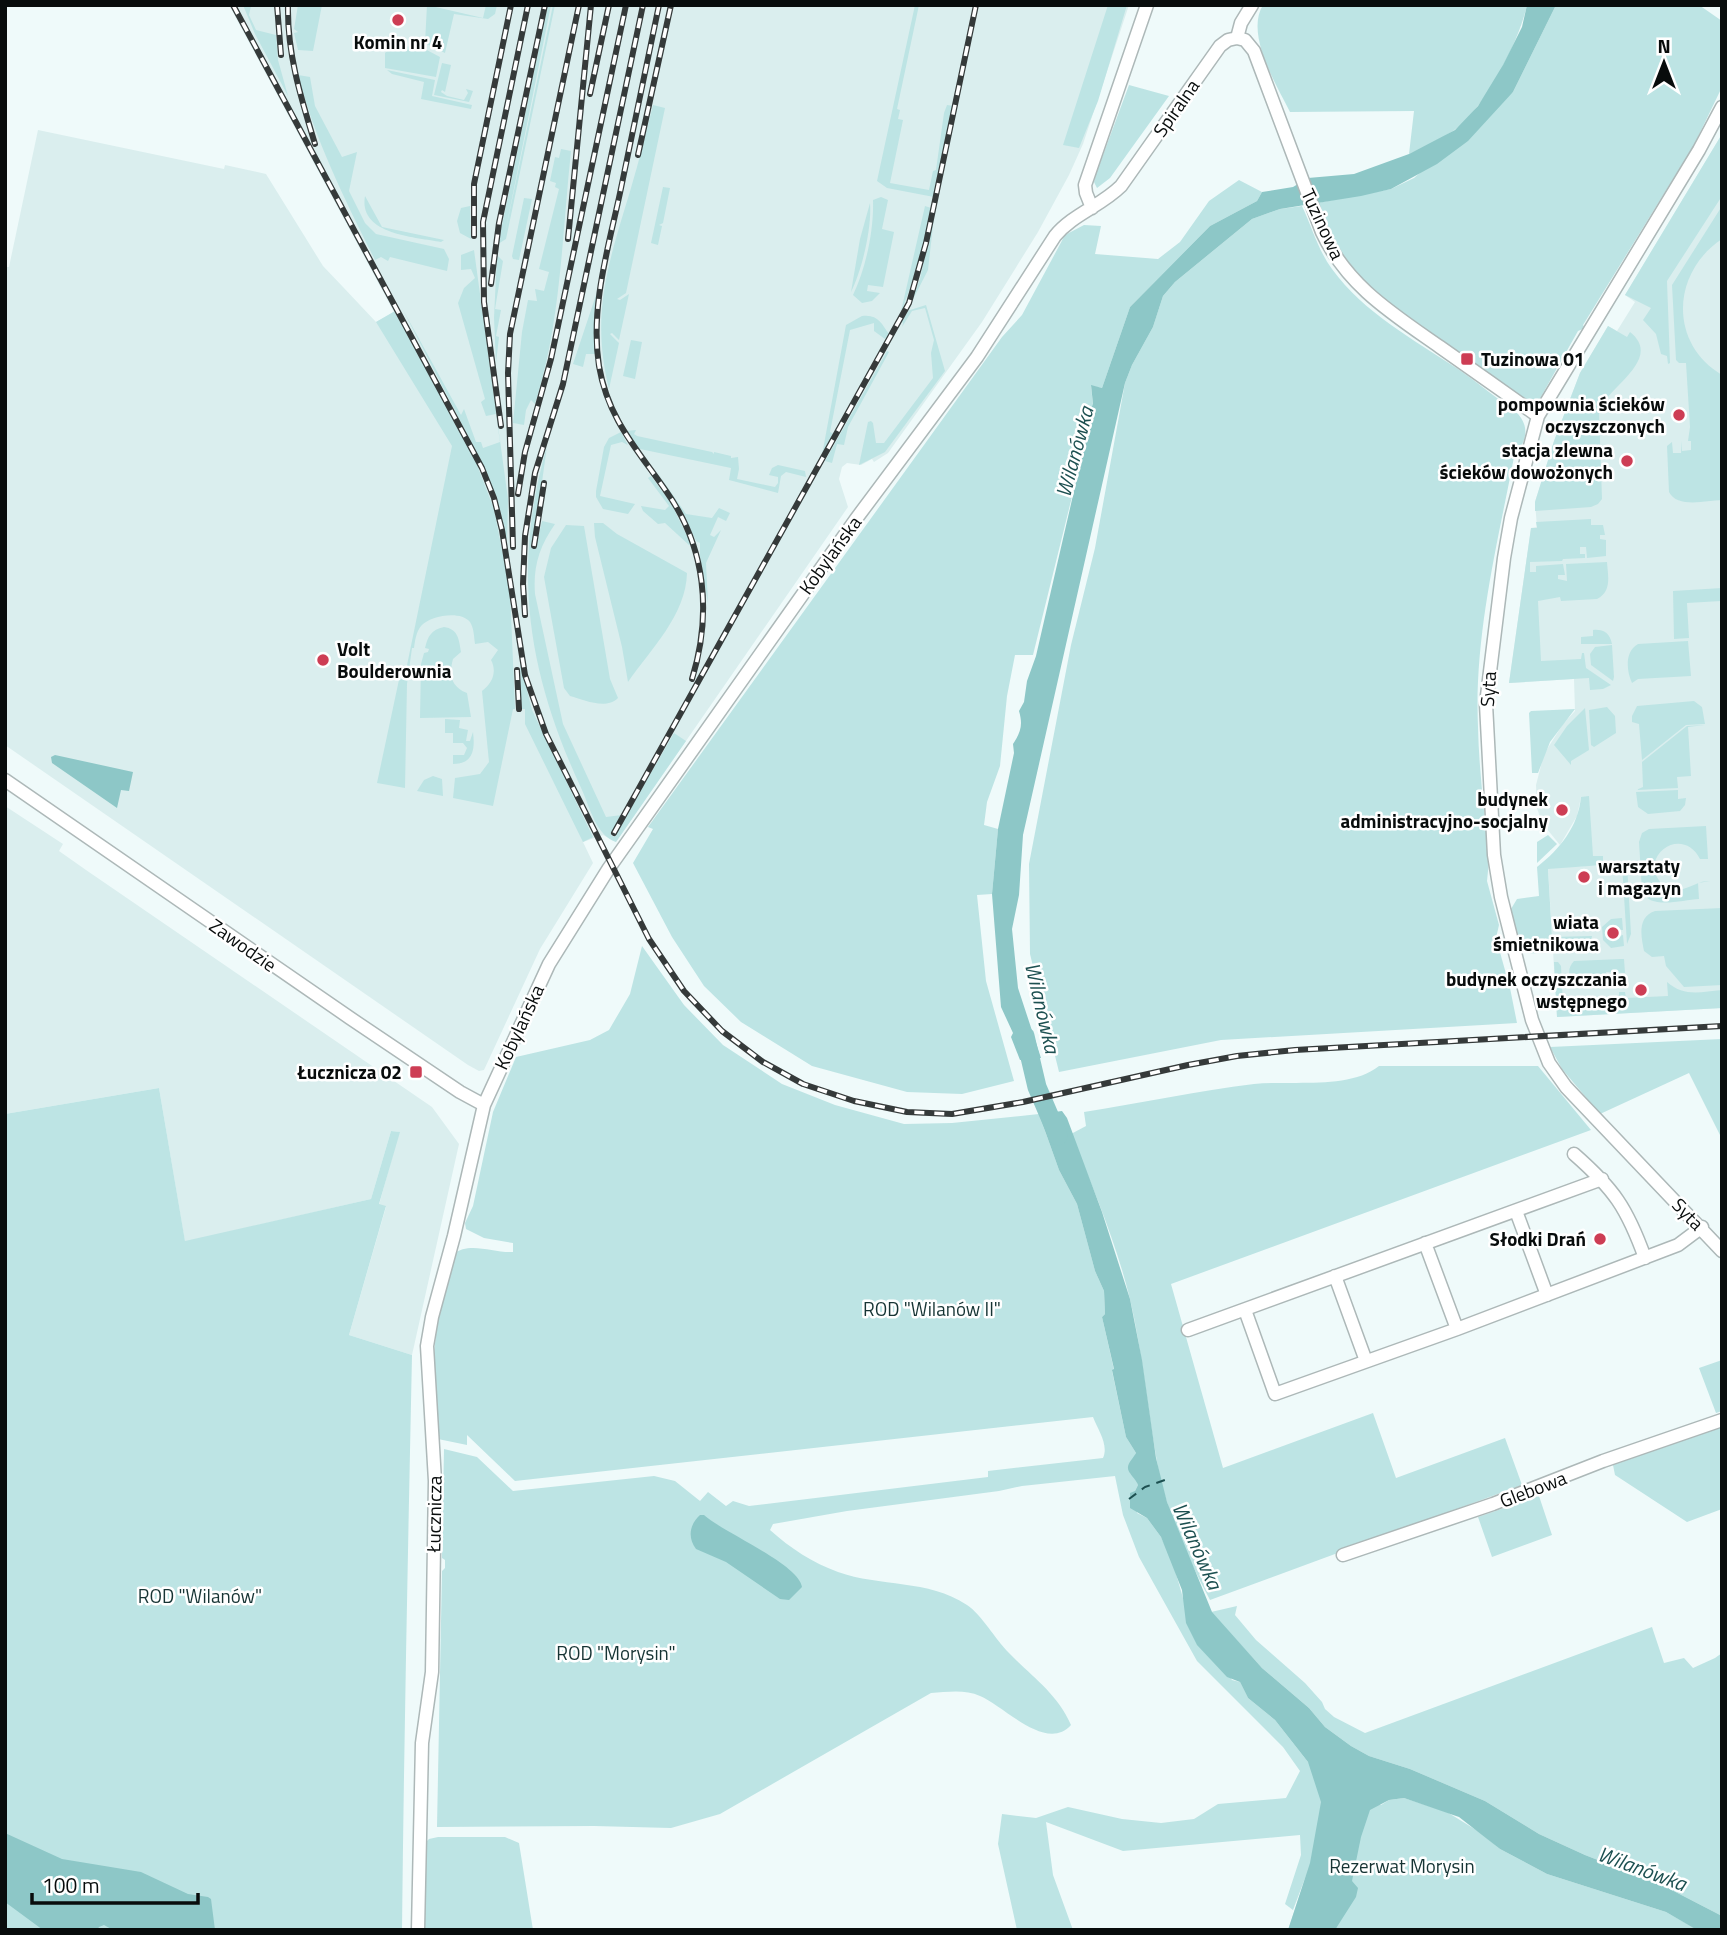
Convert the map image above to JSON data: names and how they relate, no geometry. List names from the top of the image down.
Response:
{
  "streets": {
    "street": [
      "Spiralna",
      "Tuzinowa",
      "Kobylańska",
      "Syta",
      "Zawodzie",
      "Glebowa",
      "Łucznicza"
    ]
  },
  "crossings": [
    ["Spiralna", "Tuzinowa"],
    ["Spiralna", "Kobylańska"],
    ["Tuzinowa", "Syta"],
    ["Kobylańska", "Zawodzie"],
    ["Kobylańska", "Łucznicza"],
    ["Zawodzie", "Łucznicza"]
  ],
  "water": ["Wilanówka"],
  "parks": [
    "ROD \"Wilanów II\"",
    "ROD \"Wilanów\"",
    "ROD \"Morysin\"",
    "Rezerwat Morysin"
  ],
  "places": {
    "other": [
      "Komin nr 4",
      "pompownia ścieków oczyszczonych",
      "stacja zlewna ścieków dowożonych",
      "Volt Boulderownia",
      "budynek administracyjno-socjalny",
      "warsztaty i magazyn",
      "wiata śmietnikowa",
      "budynek oczyszczania wstępnego",
      "Słodki Drań"
    ],
    "transit": ["Tuzinowa 01", "Łucznicza 02"]
  },
  "scale_bar": "100 m",
  "north": "top"
}
